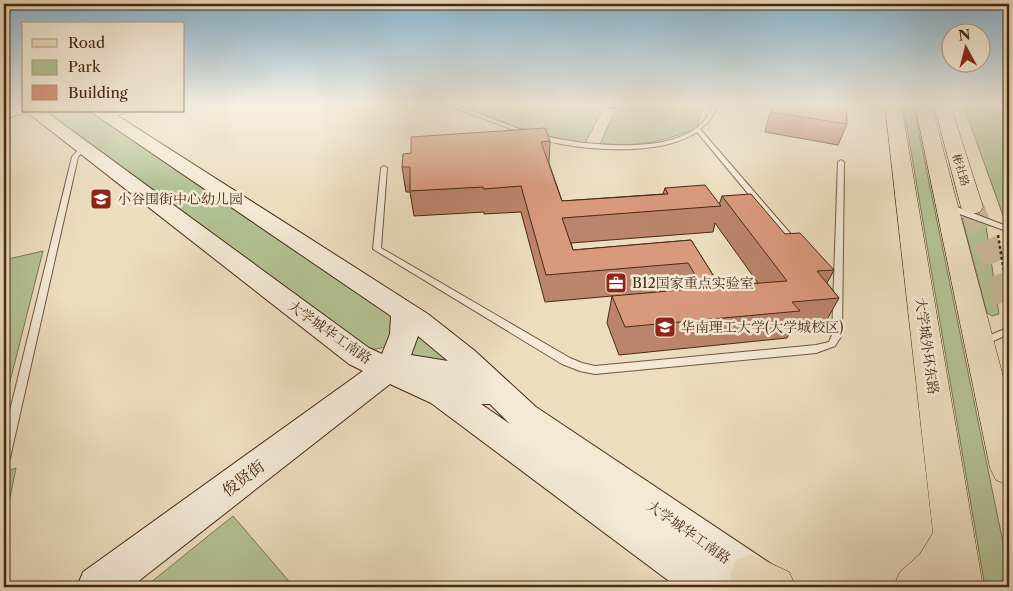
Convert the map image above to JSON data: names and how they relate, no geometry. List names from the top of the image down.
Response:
{
  "streets": {
    "main road": [
      "彬社路",
      "大学城华工南路",
      "大学城外环东路",
      "俊贤街"
    ]
  },
  "crossings": [
    ["大学城华工南路", "俊贤街"]
  ],
  "places": {
    "school or university": ["小谷围街中心幼儿园", "华南理工大学(大学城校区)"],
    "office": ["B12国家重点实验室"]
  },
  "legend": ["Road", "Park", "Building"],
  "north": "top"
}
